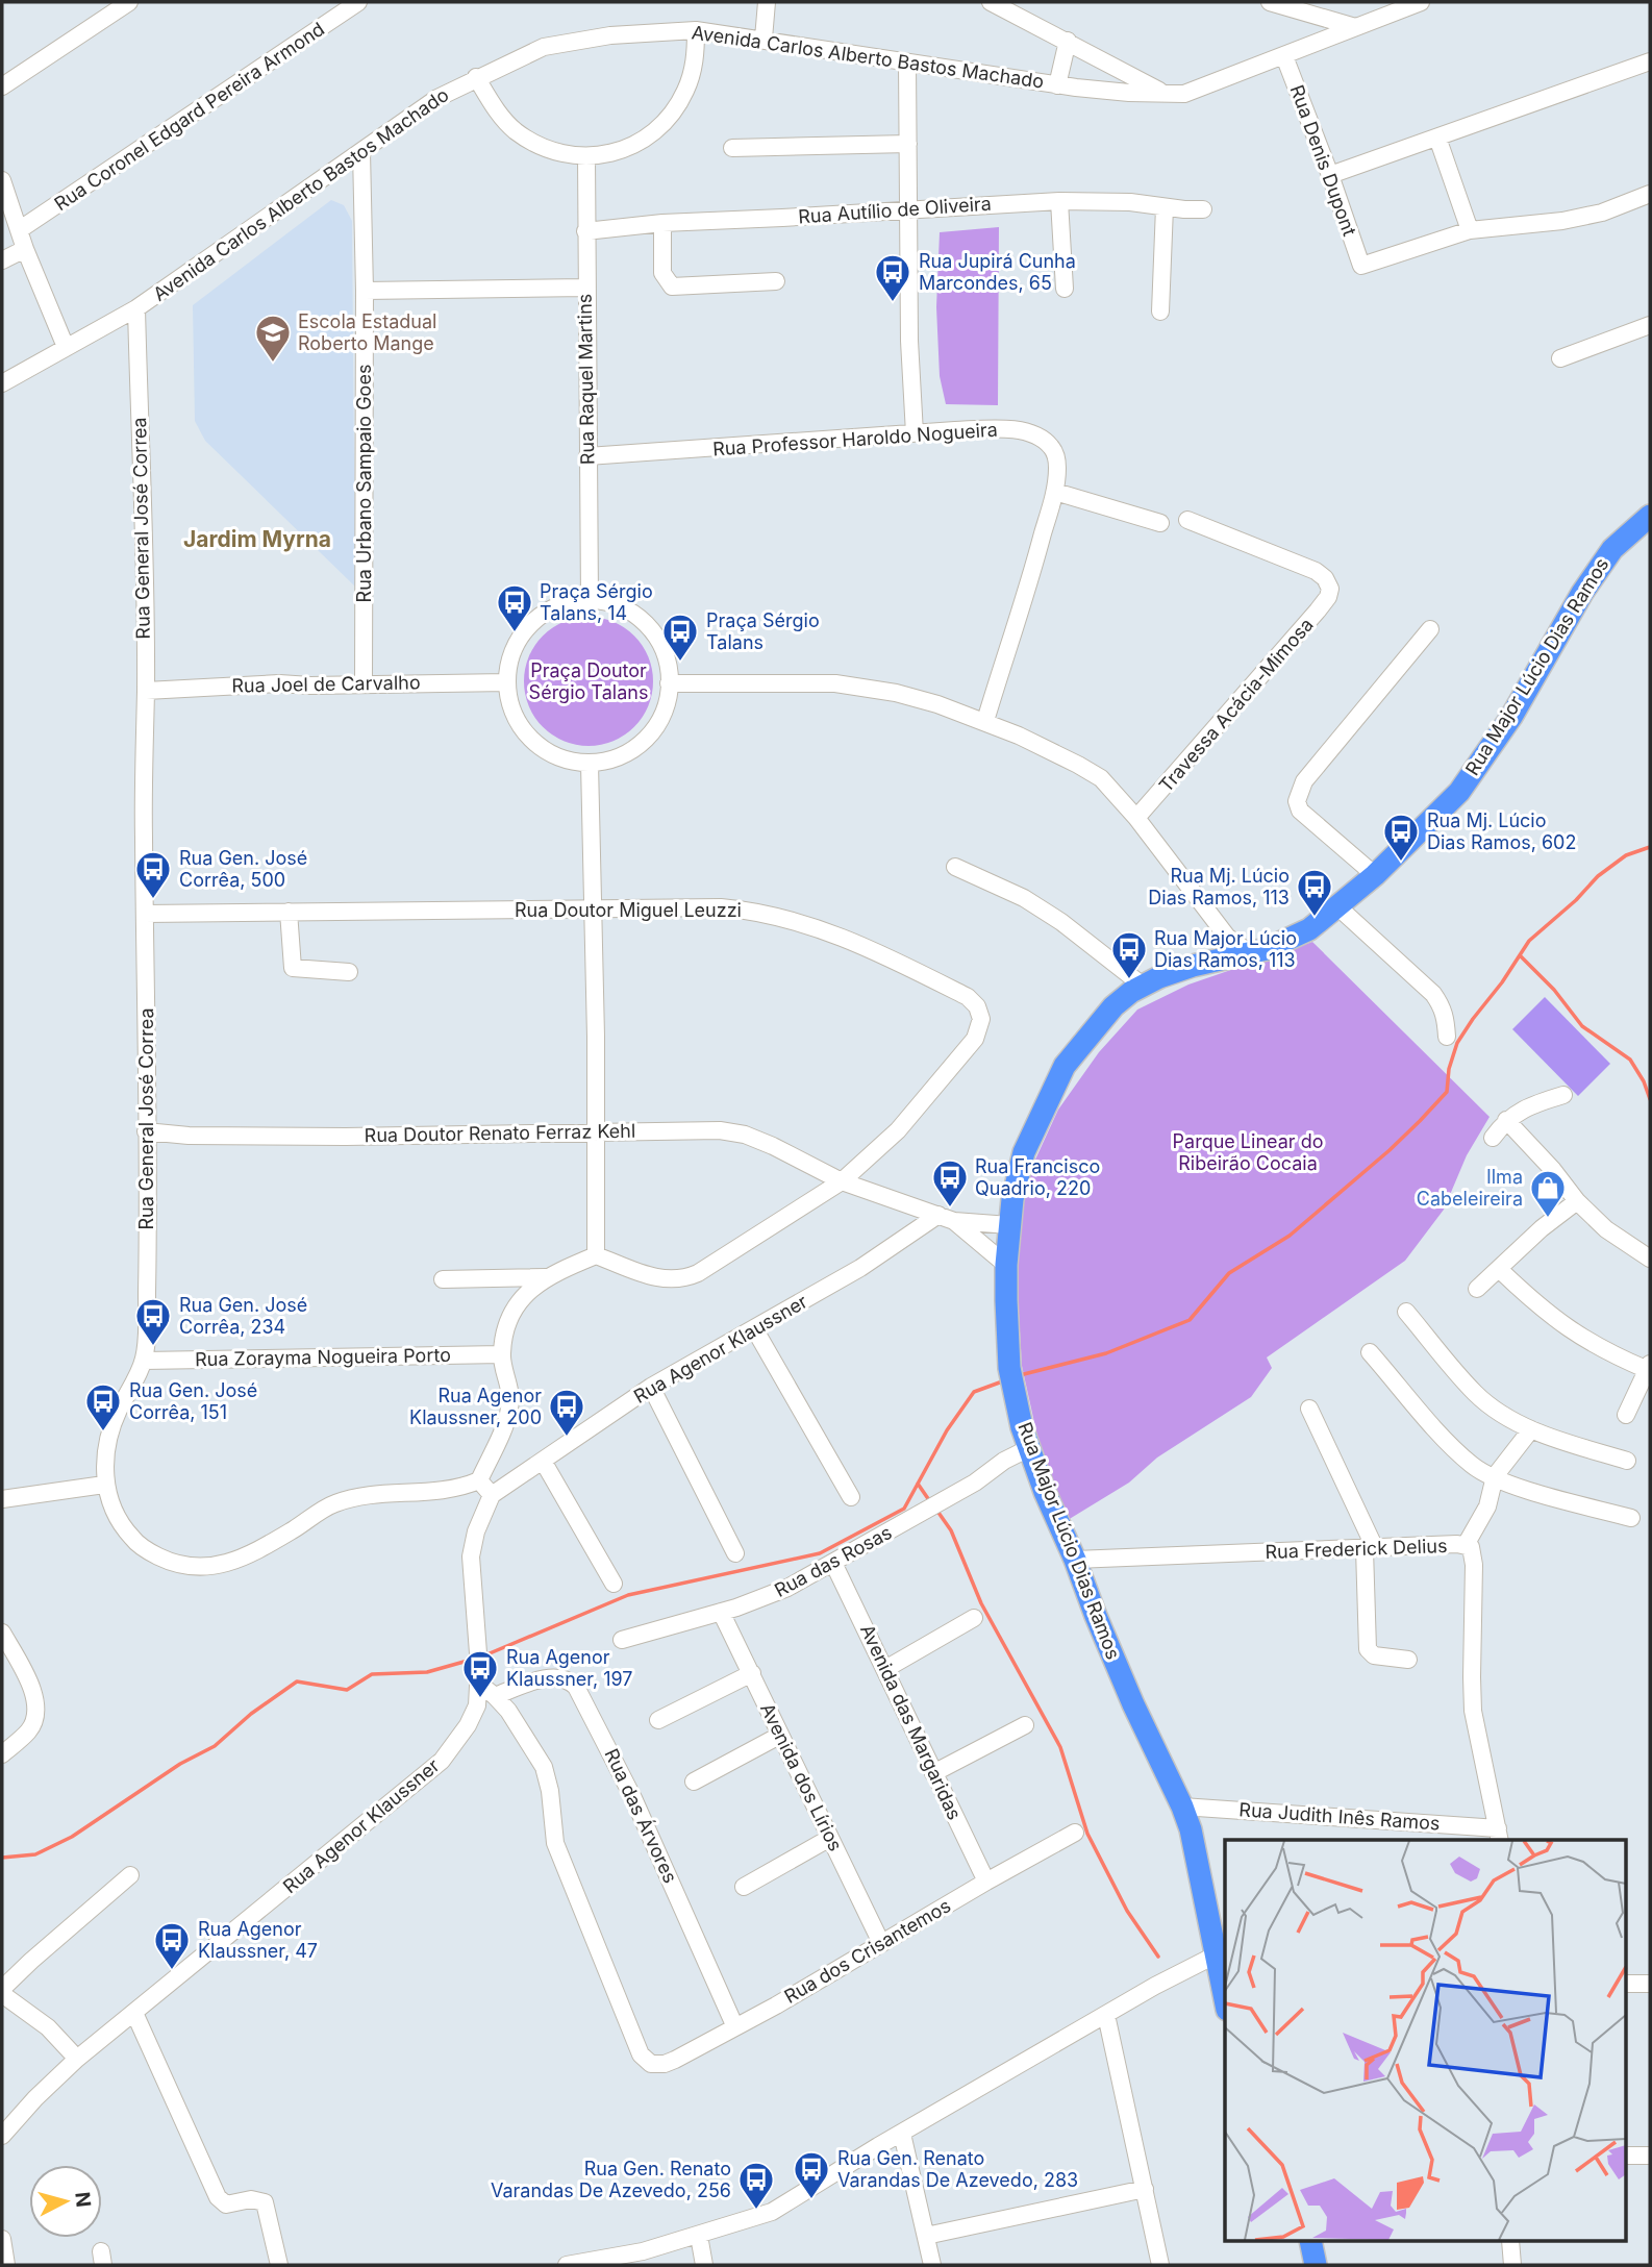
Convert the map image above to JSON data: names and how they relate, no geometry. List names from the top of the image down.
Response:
{
  "streets": {
    "main road": ["Rua Major Lúcio Dias Ramos"],
    "street": [
      "Avenida Carlos Alberto Bastos Machado",
      "Rua Coronel Edgard Pereira Armond",
      "Rua Denis Dupont",
      "Rua Autílio de Oliveira",
      "Rua Raquel Martins",
      "Rua Professor Haroldo Nogueira",
      "Rua Urbano Sampaio Goes",
      "Rua General José Correa",
      "Rua Joel de Carvalho",
      "Travessa Acácia-Mimosa",
      "Rua Doutor Miguel Leuzzi",
      "Rua Doutor Renato Ferraz Kehl",
      "Rua Agenor Klaussner",
      "Rua Zorayma Nogueira Porto",
      "Rua Frederick Delius",
      "Rua das Rosas",
      "Avenida das Margaridas",
      "Avenida dos Lírios",
      "Rua das Árvores",
      "Rua Judith Inês Ramos",
      "Rua dos Crisantemos"
    ]
  },
  "crossings": [
    ["Avenida Carlos Alberto Bastos Machado", "Rua Denis Dupont"],
    ["Avenida Carlos Alberto Bastos Machado", "Rua Urbano Sampaio Goes"],
    ["Avenida Carlos Alberto Bastos Machado", "Rua General José Correa"],
    ["Rua Autílio de Oliveira", "Rua Raquel Martins"],
    ["Rua Raquel Martins", "Rua Professor Haroldo Nogueira"],
    ["Rua Raquel Martins", "Rua Joel de Carvalho"],
    ["Rua Urbano Sampaio Goes", "Rua Joel de Carvalho"],
    ["Rua General José Correa", "Rua Joel de Carvalho"],
    ["Rua General José Correa", "Rua Doutor Miguel Leuzzi"],
    ["Rua General José Correa", "Rua Doutor Renato Ferraz Kehl"],
    ["Rua General José Correa", "Rua Zorayma Nogueira Porto"],
    ["Rua Major Lúcio Dias Ramos", "Rua Frederick Delius"],
    ["Rua Major Lúcio Dias Ramos", "Rua das Rosas"],
    ["Rua Major Lúcio Dias Ramos", "Rua Judith Inês Ramos"],
    ["Rua Doutor Miguel Leuzzi", "Rua Doutor Renato Ferraz Kehl"],
    ["Rua Doutor Renato Ferraz Kehl", "Rua Agenor Klaussner"],
    ["Rua Frederick Delius", "Rua Judith Inês Ramos"],
    ["Rua das Rosas", "Avenida das Margaridas"],
    ["Rua das Rosas", "Avenida dos Lírios"],
    ["Avenida das Margaridas", "Rua dos Crisantemos"],
    ["Avenida dos Lírios", "Rua dos Crisantemos"],
    ["Rua das Árvores", "Rua dos Crisantemos"]
  ],
  "districts": ["Jardim Myrna"],
  "parks": ["Praça Doutor Sérgio Talans", "Parque Linear do Ribeirão Cocaia"],
  "places": {
    "bus stop": [
      "Rua Jupirá Cunha Marcondes, 65",
      "Praça Sérgio Talans, 14",
      "Praça Sérgio Talans",
      "Rua Mj. Lúcio Dias Ramos, 602",
      "Rua Gen. José Corrêa, 500",
      "Rua Mj. Lúcio Dias Ramos, 113",
      "Rua Major Lúcio Dias Ramos, 113",
      "Rua Francisco Quadrio, 220",
      "Rua Gen. José Corrêa, 234",
      "Rua Gen. José Corrêa, 151",
      "Rua Agenor Klaussner, 200",
      "Rua Agenor Klaussner, 197",
      "Rua Agenor Klaussner, 47",
      "Rua Gen. Renato Varandas De Azevedo, 283",
      "Rua Gen. Renato Varandas De Azevedo, 256"
    ],
    "school or university": ["Escola Estadual Roberto Mange"],
    "shop": ["Ilma Cabeleireira"]
  },
  "north": "right"
}
